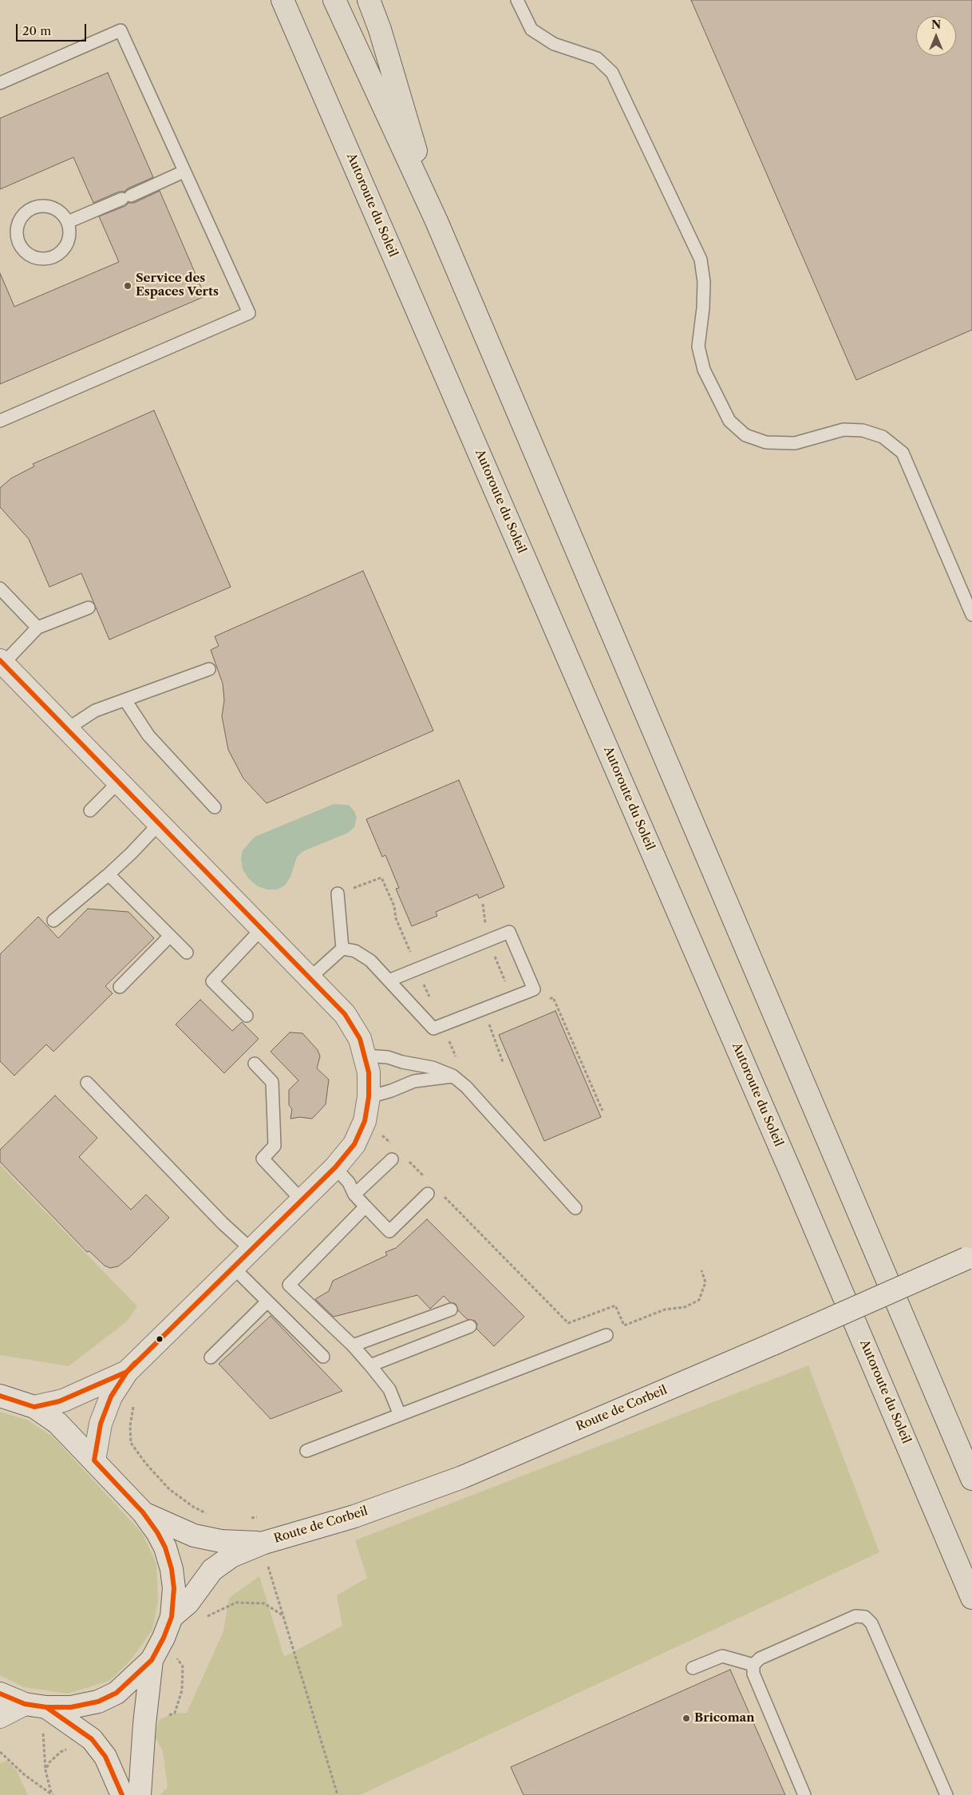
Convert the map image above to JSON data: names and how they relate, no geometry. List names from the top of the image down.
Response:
{
  "streets": {
    "highway": ["Autoroute du Soleil"],
    "street": ["Route de Corbeil"]
  },
  "places": ["Service des Espaces Verts", "Bricoman"],
  "scale_bar": "20 m",
  "north": "top"
}
